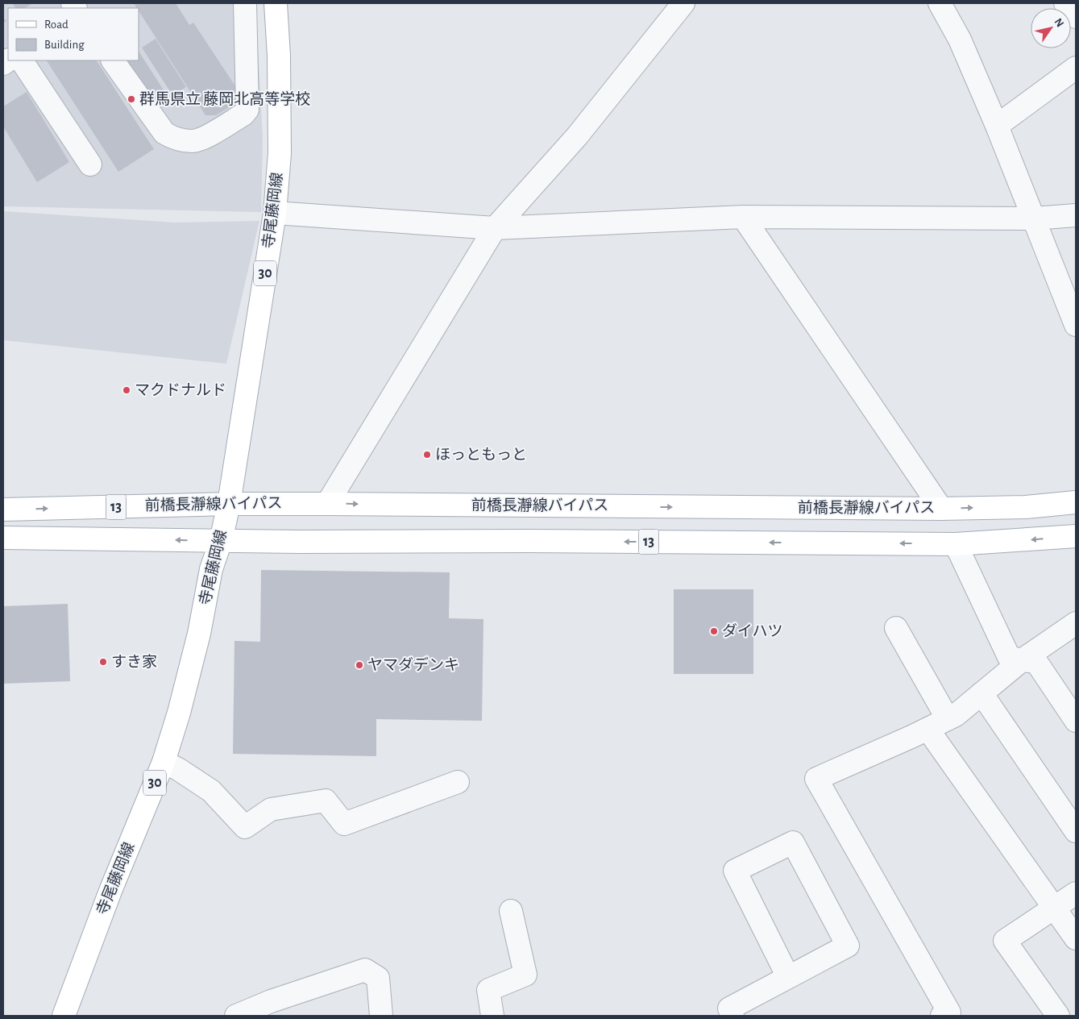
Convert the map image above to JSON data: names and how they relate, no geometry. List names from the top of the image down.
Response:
{
  "streets": {
    "main road": [
      "寺尾藤岡線",
      "30",
      "前橋長瀞線バイパス",
      "13"
    ]
  },
  "crossings": [
    ["寺尾藤岡線", "前橋長瀞線バイパス"],
    ["寺尾藤岡線", "13"]
  ],
  "places": [
    "群馬県立 藤岡北高等学校",
    "マクドナルド",
    "ほっともっと",
    "ダイハツ",
    "すき家",
    "ヤマダデンキ"
  ],
  "legend": ["Road", "Building"],
  "north": "top right"
}
